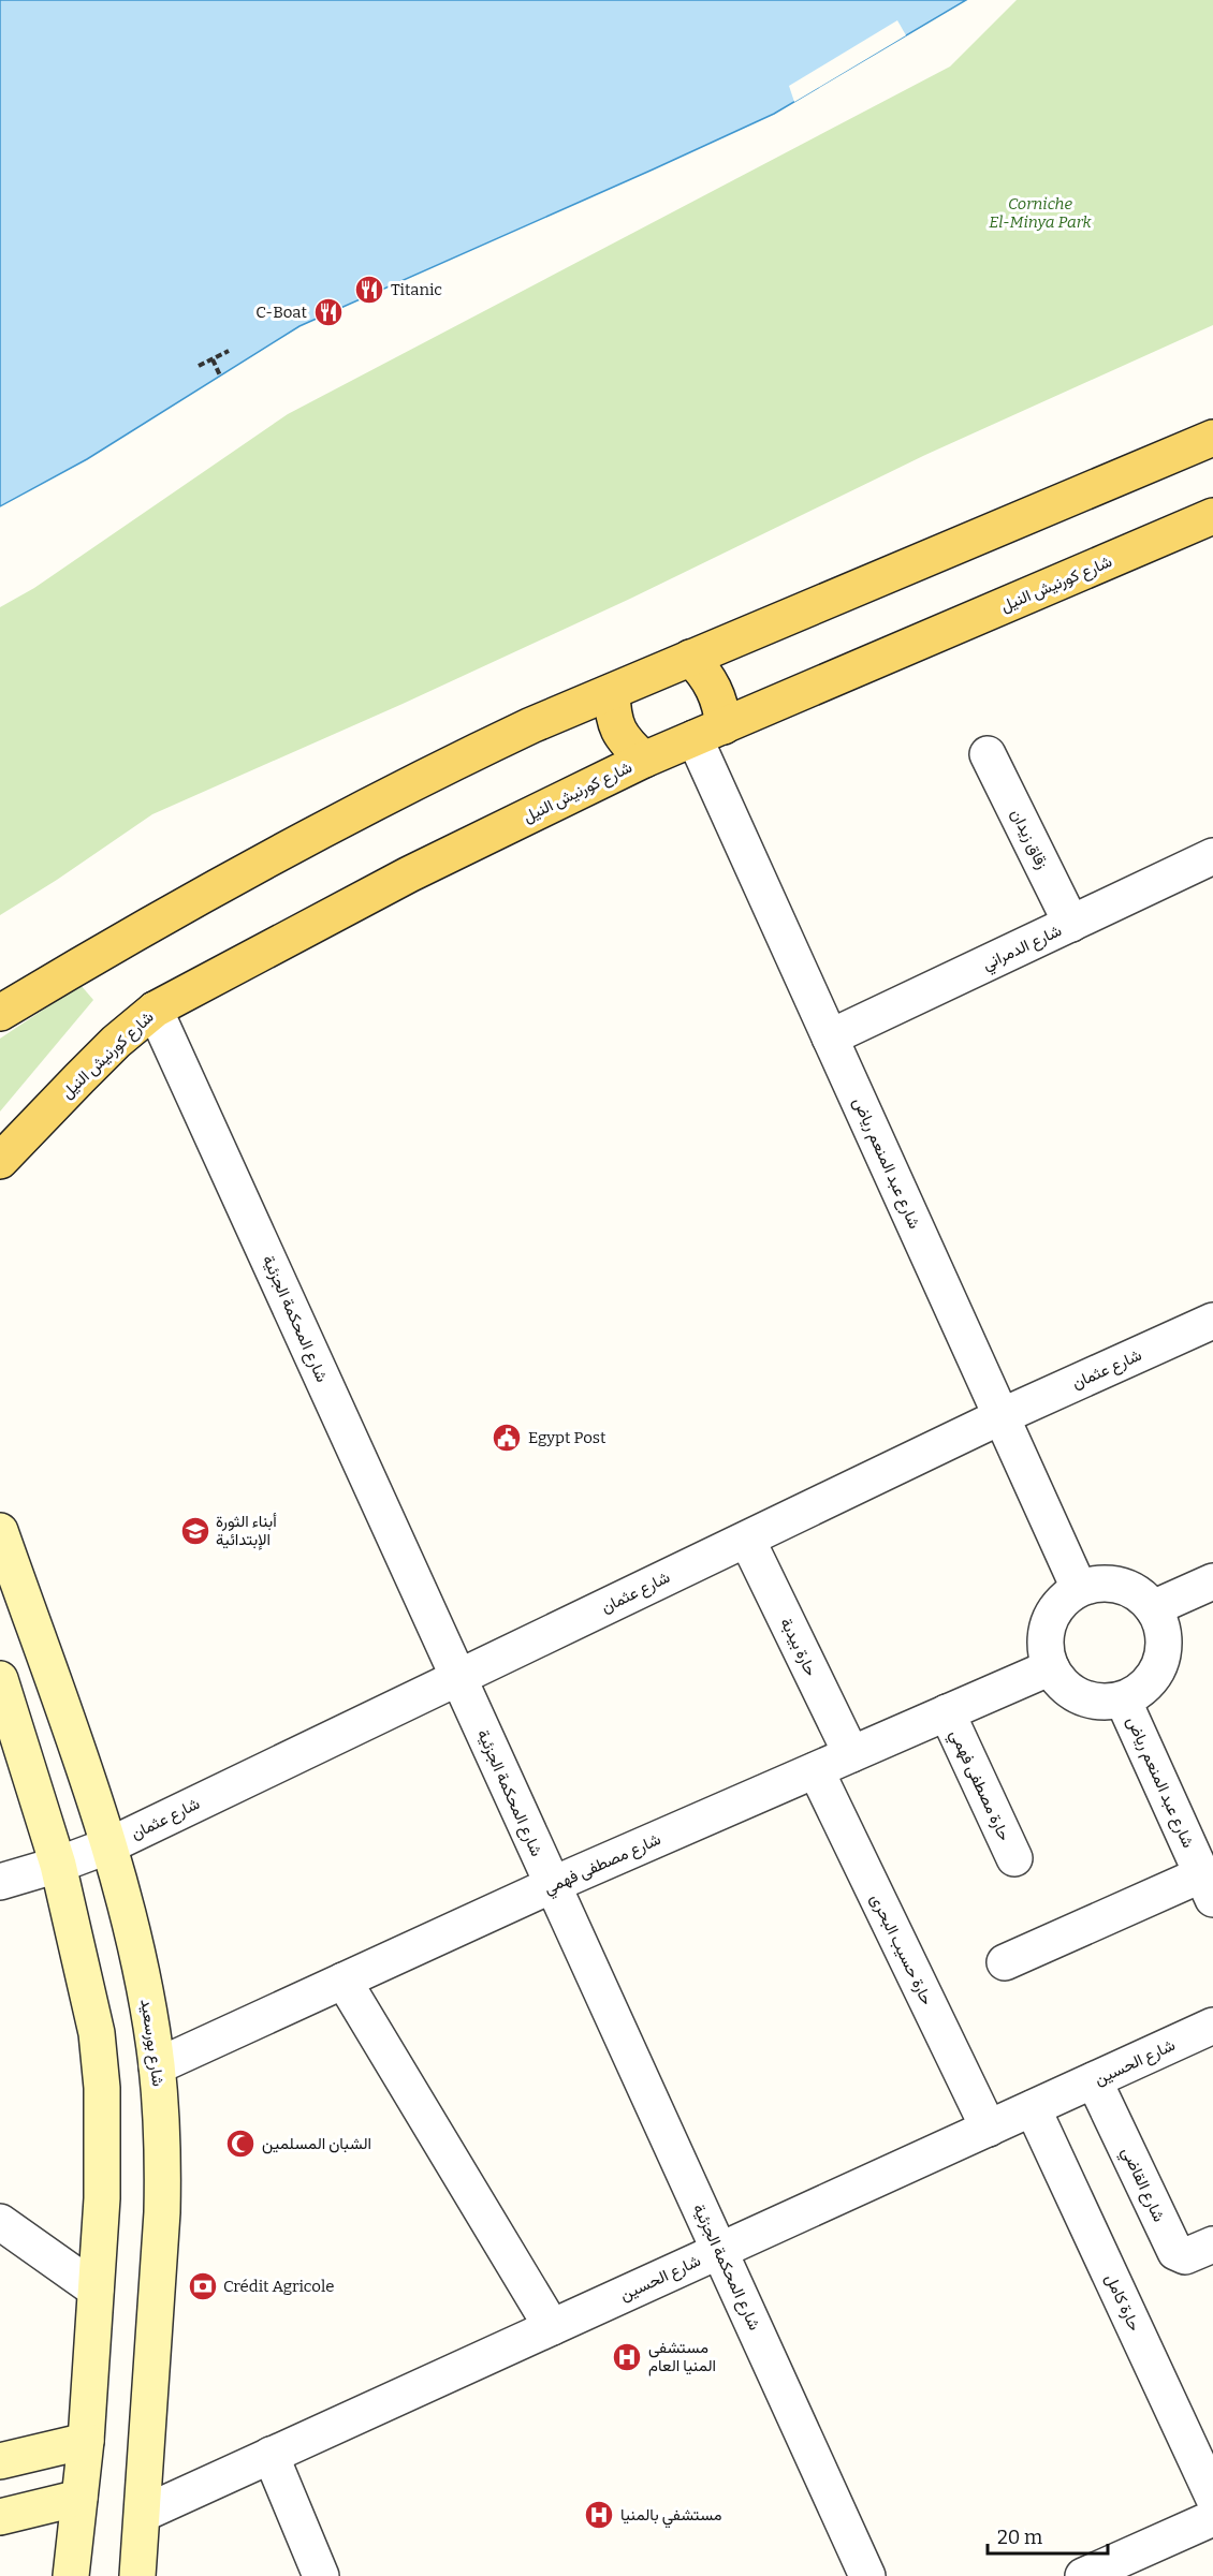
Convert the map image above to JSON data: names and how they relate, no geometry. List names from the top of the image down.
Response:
{
  "streets": {
    "main road": ["شارع كورنيش النيل", "شارع بورسعيد"],
    "street": [
      "زقاق زيدان",
      "شارع الدمراني",
      "شارع عبد المنعم رياض",
      "شارع المحكمة الجزئية",
      "شارع عثمان",
      "حارة بيدبة",
      "حارة مصطفى فهمي",
      "شارع مصطفى فهمي",
      "حارة حسيب البحرى",
      "شارع الحسين",
      "شارع القاضي",
      "حارة كامل"
    ]
  },
  "crossings": [
    ["شارع كورنيش النيل", "شارع عبد المنعم رياض"],
    ["شارع كورنيش النيل", "شارع المحكمة الجزئية"],
    ["زقاق زيدان", "شارع الدمراني"],
    ["شارع الدمراني", "شارع عبد المنعم رياض"],
    ["شارع عبد المنعم رياض", "شارع عثمان"],
    ["شارع عبد المنعم رياض", "شارع مصطفى فهمي"],
    ["شارع المحكمة الجزئية", "شارع عثمان"],
    ["شارع المحكمة الجزئية", "شارع مصطفى فهمي"],
    ["شارع المحكمة الجزئية", "شارع الحسين"],
    ["شارع عثمان", "حارة بيدبة"],
    ["شارع عثمان", "شارع بورسعيد"],
    ["حارة بيدبة", "شارع مصطفى فهمي"],
    ["حارة مصطفى فهمي", "شارع مصطفى فهمي"],
    ["شارع مصطفى فهمي", "حارة حسيب البحرى"],
    ["شارع مصطفى فهمي", "شارع بورسعيد"],
    ["حارة حسيب البحرى", "شارع الحسين"],
    ["شارع بورسعيد", "شارع الحسين"],
    ["شارع الحسين", "شارع القاضي"],
    ["شارع الحسين", "حارة كامل"]
  ],
  "parks": ["Corniche El-Minya Park"],
  "places": {
    "restaurant": ["Titanic", "C-Boat"],
    "public building": ["Egypt Post"],
    "school or university": ["أبناء الثورة الإبتدائية"],
    "mosque": ["الشبان المسلمين"],
    "bank": ["Crédit Agricole"],
    "hospital": ["مستشفى المنيا العام", "مستشفي بالمنيا"]
  },
  "scale_bar": "20 m"
}
